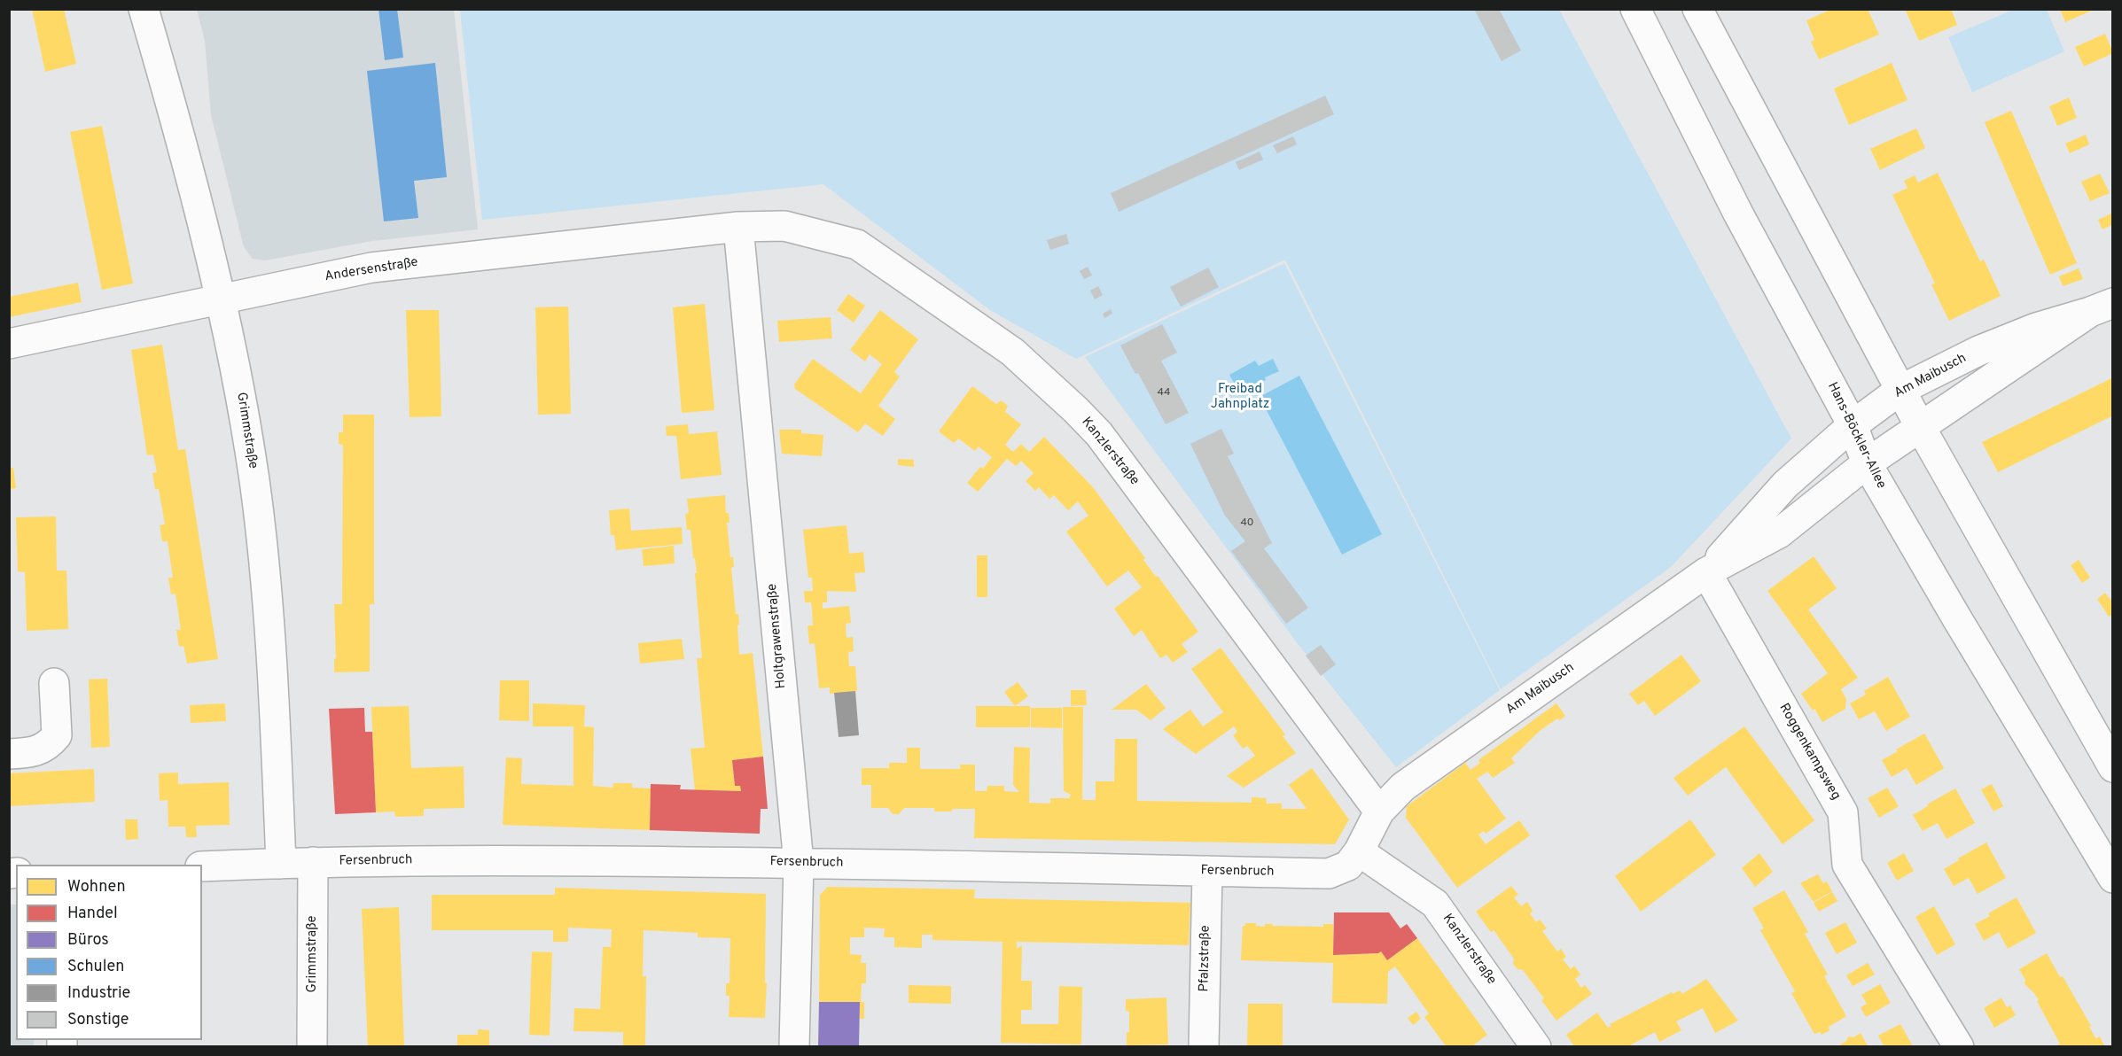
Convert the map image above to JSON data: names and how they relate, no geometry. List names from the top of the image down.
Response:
{
  "streets": {
    "street": [
      "Andersenstraße",
      "Am Maibusch",
      "Grimmstraße",
      "Hans-Böckler-Allee",
      "Kanzlerstraße",
      "Holtgrawenstraße",
      "Roggenkampsweg",
      "Fersenbruch",
      "Pfalzstraße"
    ]
  },
  "crossings": [
    ["Andersenstraße", "Grimmstraße"],
    ["Andersenstraße", "Kanzlerstraße"],
    ["Andersenstraße", "Holtgrawenstraße"],
    ["Am Maibusch", "Hans-Böckler-Allee"],
    ["Am Maibusch", "Kanzlerstraße"],
    ["Am Maibusch", "Roggenkampsweg"],
    ["Am Maibusch", "Fersenbruch"],
    ["Grimmstraße", "Fersenbruch"],
    ["Kanzlerstraße", "Holtgrawenstraße"],
    ["Kanzlerstraße", "Fersenbruch"],
    ["Holtgrawenstraße", "Fersenbruch"],
    ["Fersenbruch", "Pfalzstraße"]
  ],
  "parks": ["Freibad Jahnplatz"],
  "house_numbers": ["44", "40"],
  "legend": [
    "Wohnen",
    "Handel",
    "Büros",
    "Schulen",
    "Industrie",
    "Sonstige"
  ]
}
